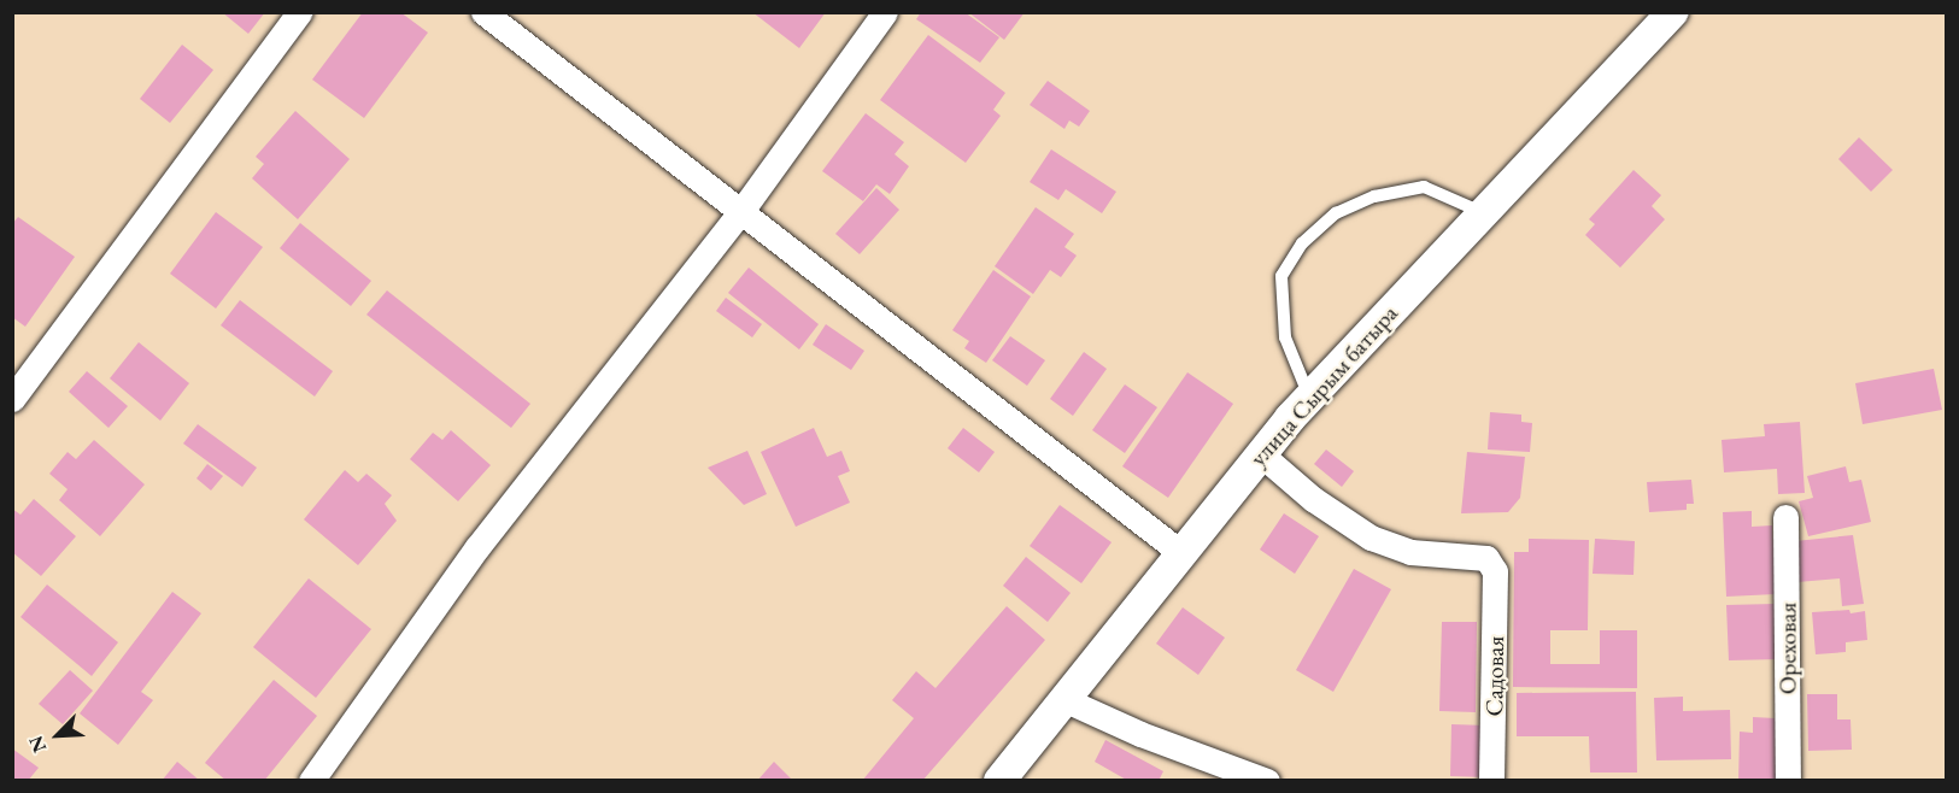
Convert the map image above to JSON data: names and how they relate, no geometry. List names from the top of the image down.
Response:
{
  "streets": {
    "street": ["улица Сырым батыра", "Ореховая", "Садовая"]
  },
  "crossings": [
    ["улица Сырым батыра", "Садовая"]
  ],
  "north": "bottom left"
}
